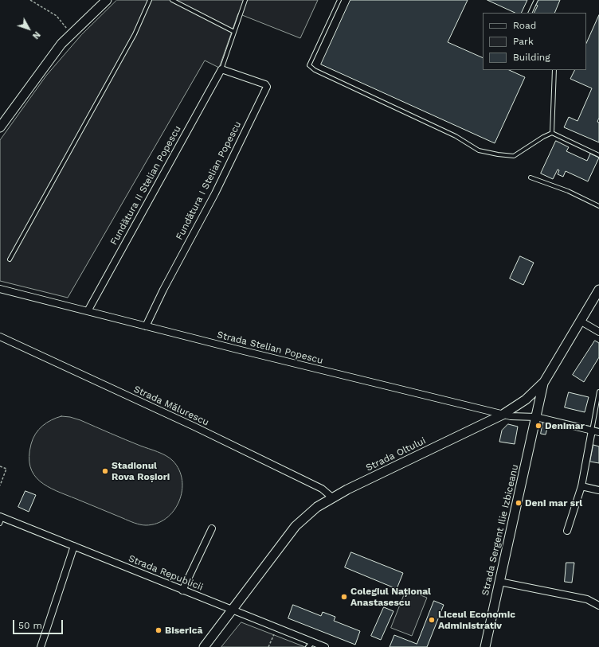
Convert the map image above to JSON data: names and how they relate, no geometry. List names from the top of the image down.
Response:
{
  "streets": {
    "main road": ["Strada Oltului", "Strada Sergent Ilie Izbiceanu"],
    "street": [
      "Fundătura I Stelian Popescu",
      "Fundătura II Stelian Popescu",
      "Strada Stelian Popescu",
      "Strada Mălurescu",
      "Strada Republicii"
    ]
  },
  "crossings": [
    ["Fundătura I Stelian Popescu", "Fundătura II Stelian Popescu"],
    ["Fundătura I Stelian Popescu", "Strada Stelian Popescu"],
    ["Fundătura II Stelian Popescu", "Strada Stelian Popescu"],
    ["Strada Stelian Popescu", "Strada Oltului"],
    ["Strada Stelian Popescu", "Strada Sergent Ilie Izbiceanu"],
    ["Strada Mălurescu", "Strada Oltului"],
    ["Strada Oltului", "Strada Sergent Ilie Izbiceanu"],
    ["Strada Oltului", "Strada Republicii"]
  ],
  "places": [
    "Denimar",
    "Stadionul Rova Roșiori",
    "Deni mar srl",
    "Colegiul Național Anastasescu",
    "Liceul Economic Administrativ",
    "Biserică"
  ],
  "legend": ["Road", "Park", "Building"],
  "scale_bar": "50 m",
  "north": "bottom right"
}
